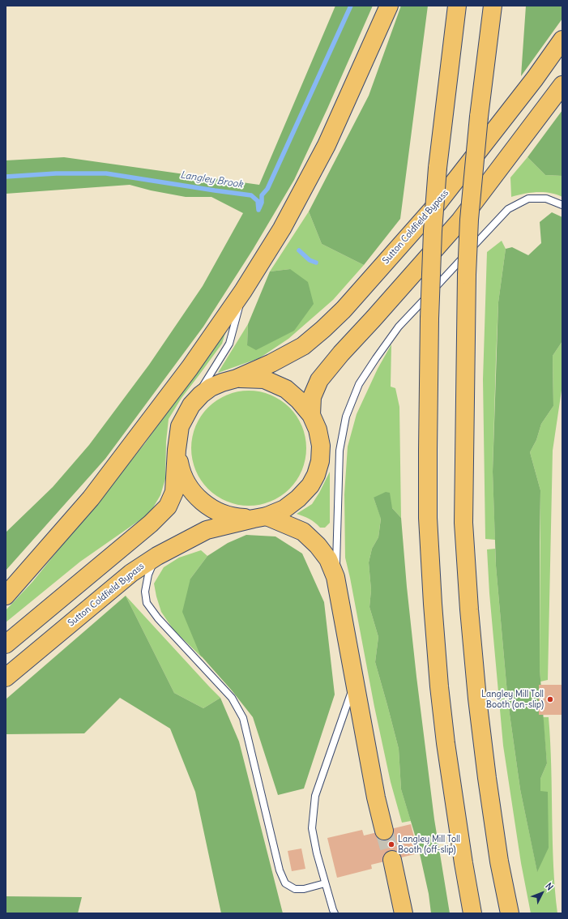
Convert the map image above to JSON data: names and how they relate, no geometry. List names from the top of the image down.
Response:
{
  "streets": {
    "highway": ["Sutton Coldfield Bypass"]
  },
  "water": ["Langley Brook"],
  "places": ["Langley Mill Toll Booth (on-slip)", "Langley Mill Toll Booth (off-slip)"],
  "north": "top right"
}
